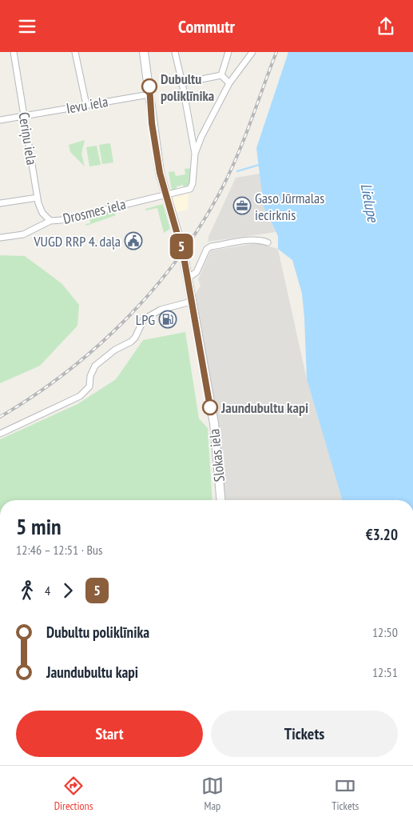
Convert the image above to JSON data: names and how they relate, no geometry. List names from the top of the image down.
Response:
{
  "streets": {
    "main road": ["Slokas iela"],
    "street": ["Ievu iela", "Ceriņu iela", "Drosmes iela"]
  },
  "crossings": [
    ["Ievu iela", "Ceriņu iela"],
    ["Ievu iela", "Slokas iela"],
    ["Ceriņu iela", "Drosmes iela"],
    ["Drosmes iela", "Slokas iela"]
  ],
  "water": ["Lielupe"],
  "places": {
    "other": ["Dubultu poliklīnika", "Jaundubultu kapi"],
    "office": ["Gaso Jūrmalas iecirknis"],
    "public building": ["VUGD RRP 4. daļa"],
    "fuel station": ["LPG"]
  },
  "lines": ["bus line 5"],
  "page": {
    "header": "Commutr",
    "on_map": "5",
    "heading": ["5 min", "12:46 – 12:51 · Bus", "€3.20"],
    "legs": ["4", "5"],
    "list": [
      {
        "name": "Dubultu poliklīnika",
        "value": "12:50"
      },
      {
        "name": "Jaundubultu kapi",
        "value": "12:51"
      }
    ],
    "buttons": ["Start", "Tickets"],
    "tabs": ["Directions", "Map", "Tickets"]
  }
}
